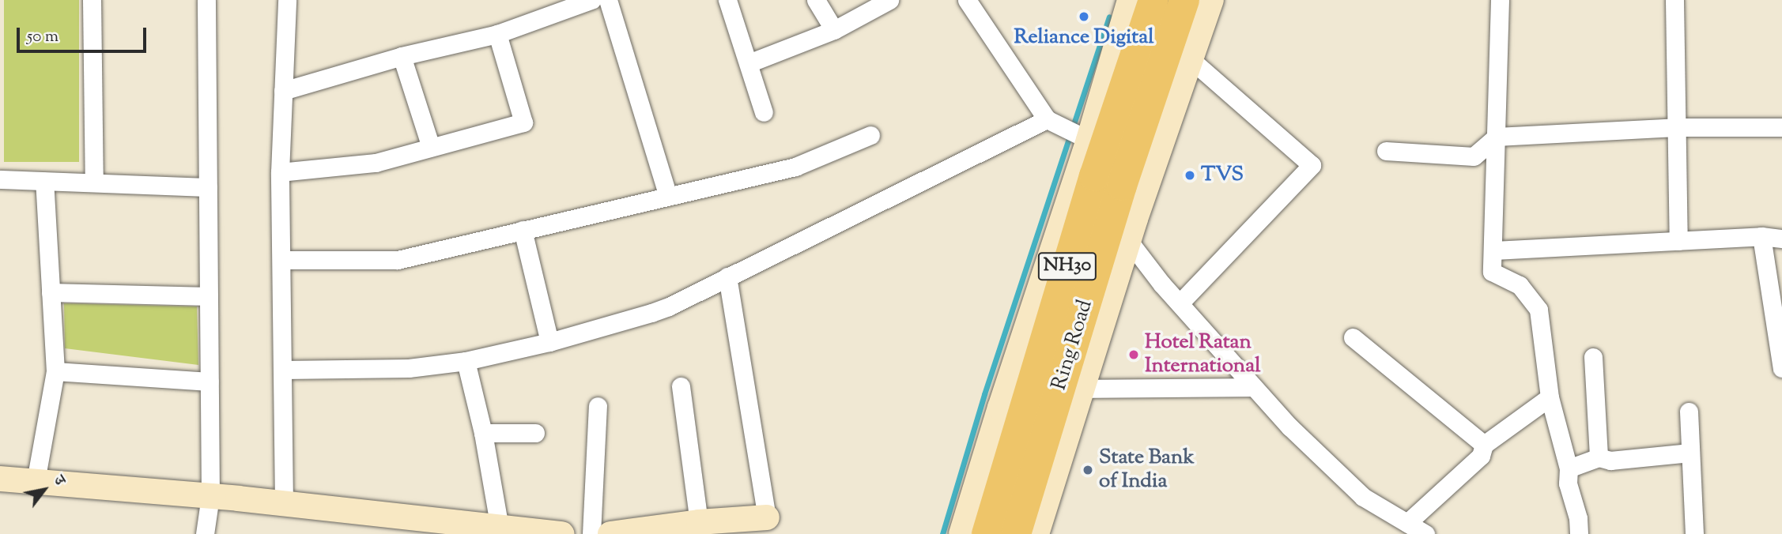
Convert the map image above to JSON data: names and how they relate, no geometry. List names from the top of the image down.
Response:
{
  "streets": {
    "highway": ["NH30", "Ring Road"]
  },
  "places": [
    "Reliance Digital",
    "TVS",
    "Hotel Ratan International",
    "State Bank of India"
  ],
  "scale_bar": "50 m",
  "north": "top right"
}
